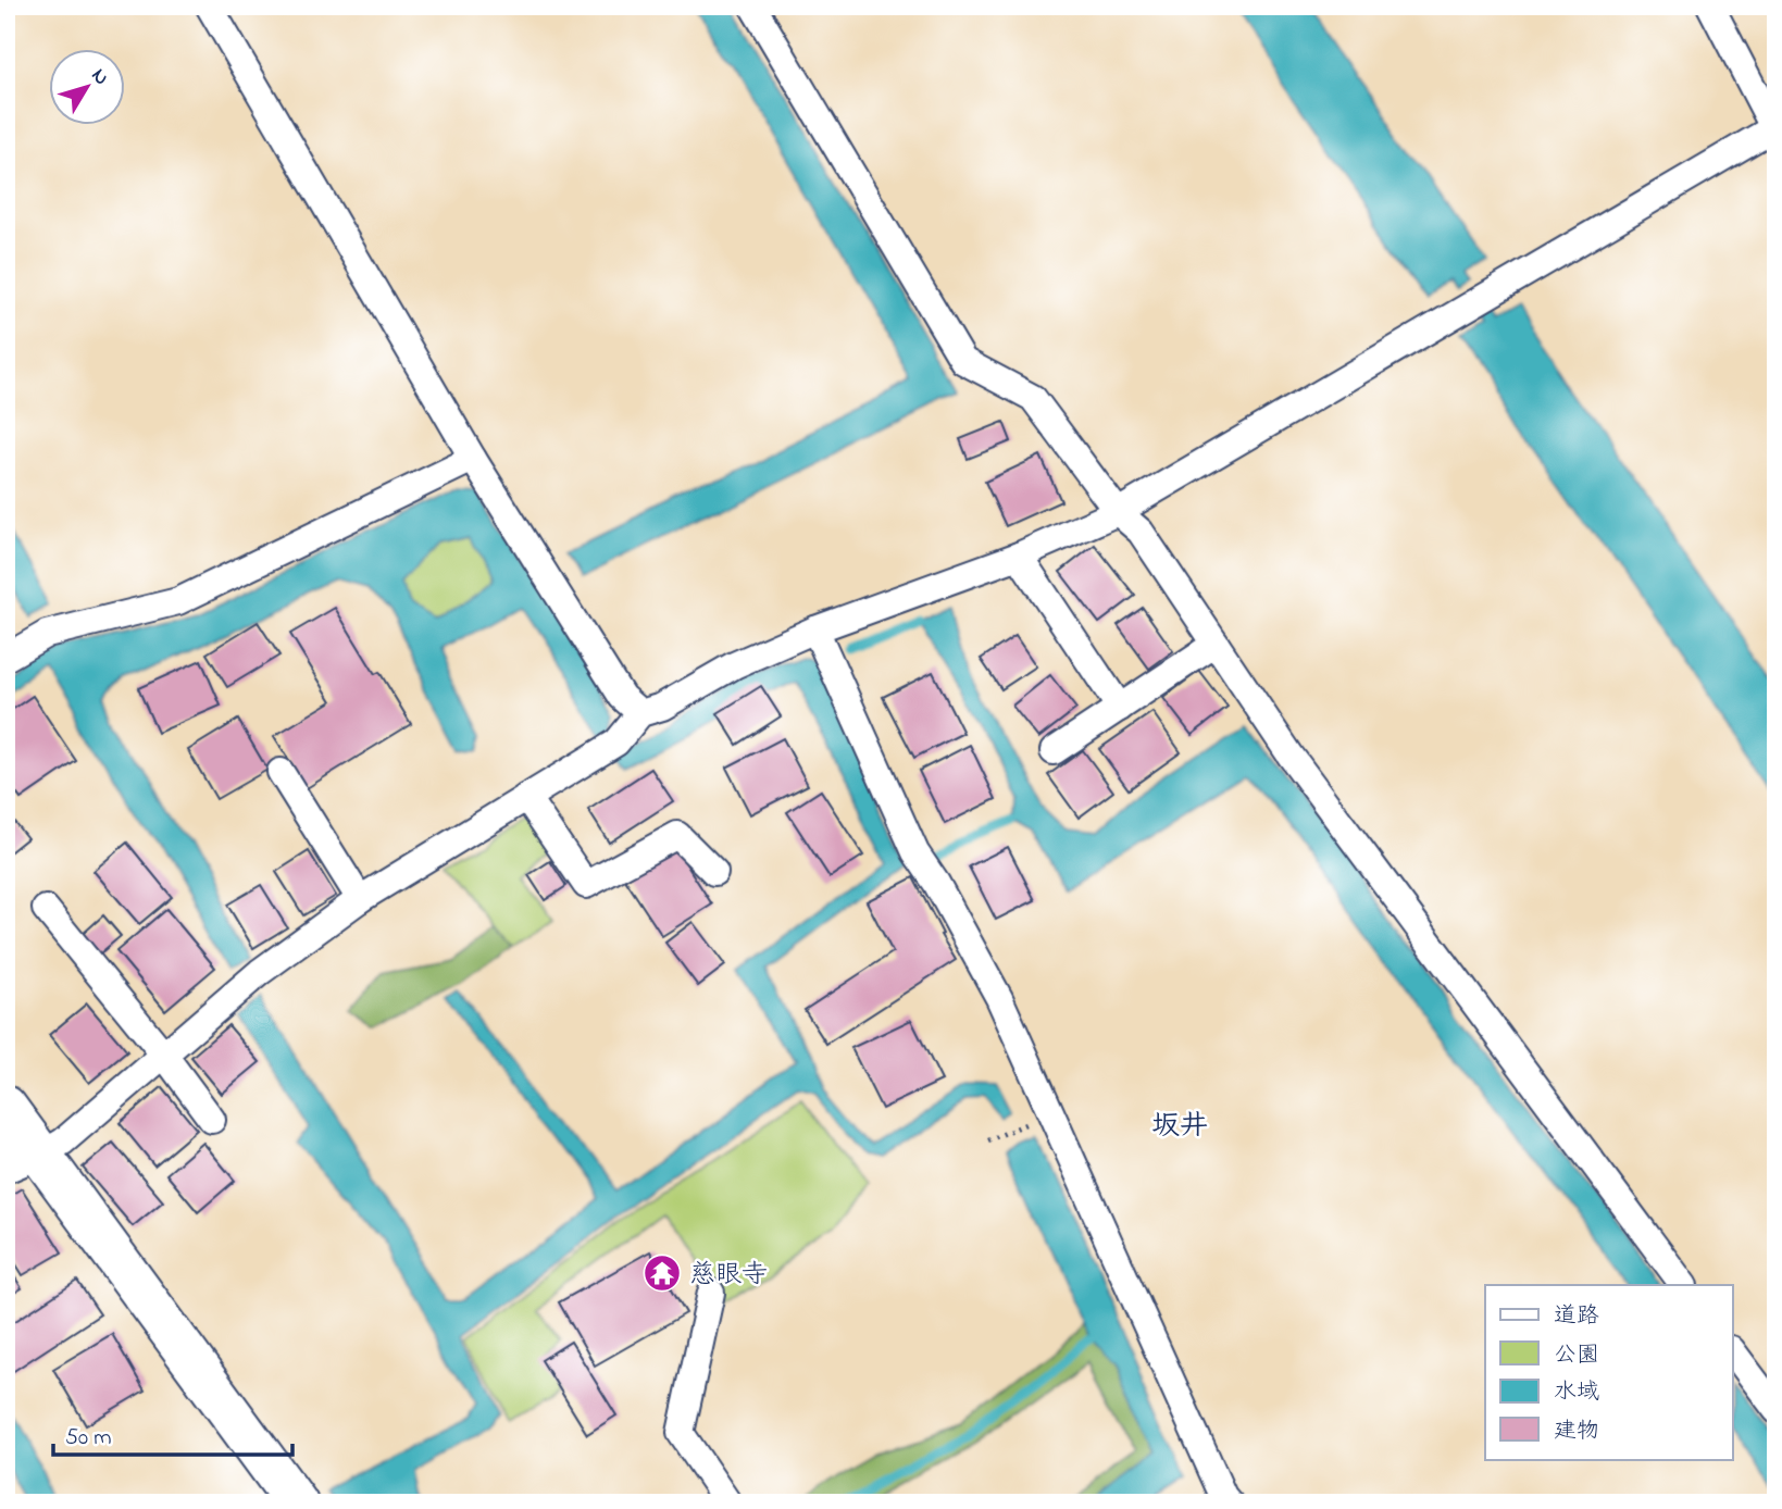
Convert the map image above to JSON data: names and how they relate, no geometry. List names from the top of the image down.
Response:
{
  "districts": ["坂井"],
  "places": {
    "temple": ["慈眼寺"]
  },
  "legend": [
    "道路",
    "公園",
    "水域",
    "建物"
  ],
  "scale_bar": "50 m",
  "north": "top right"
}
